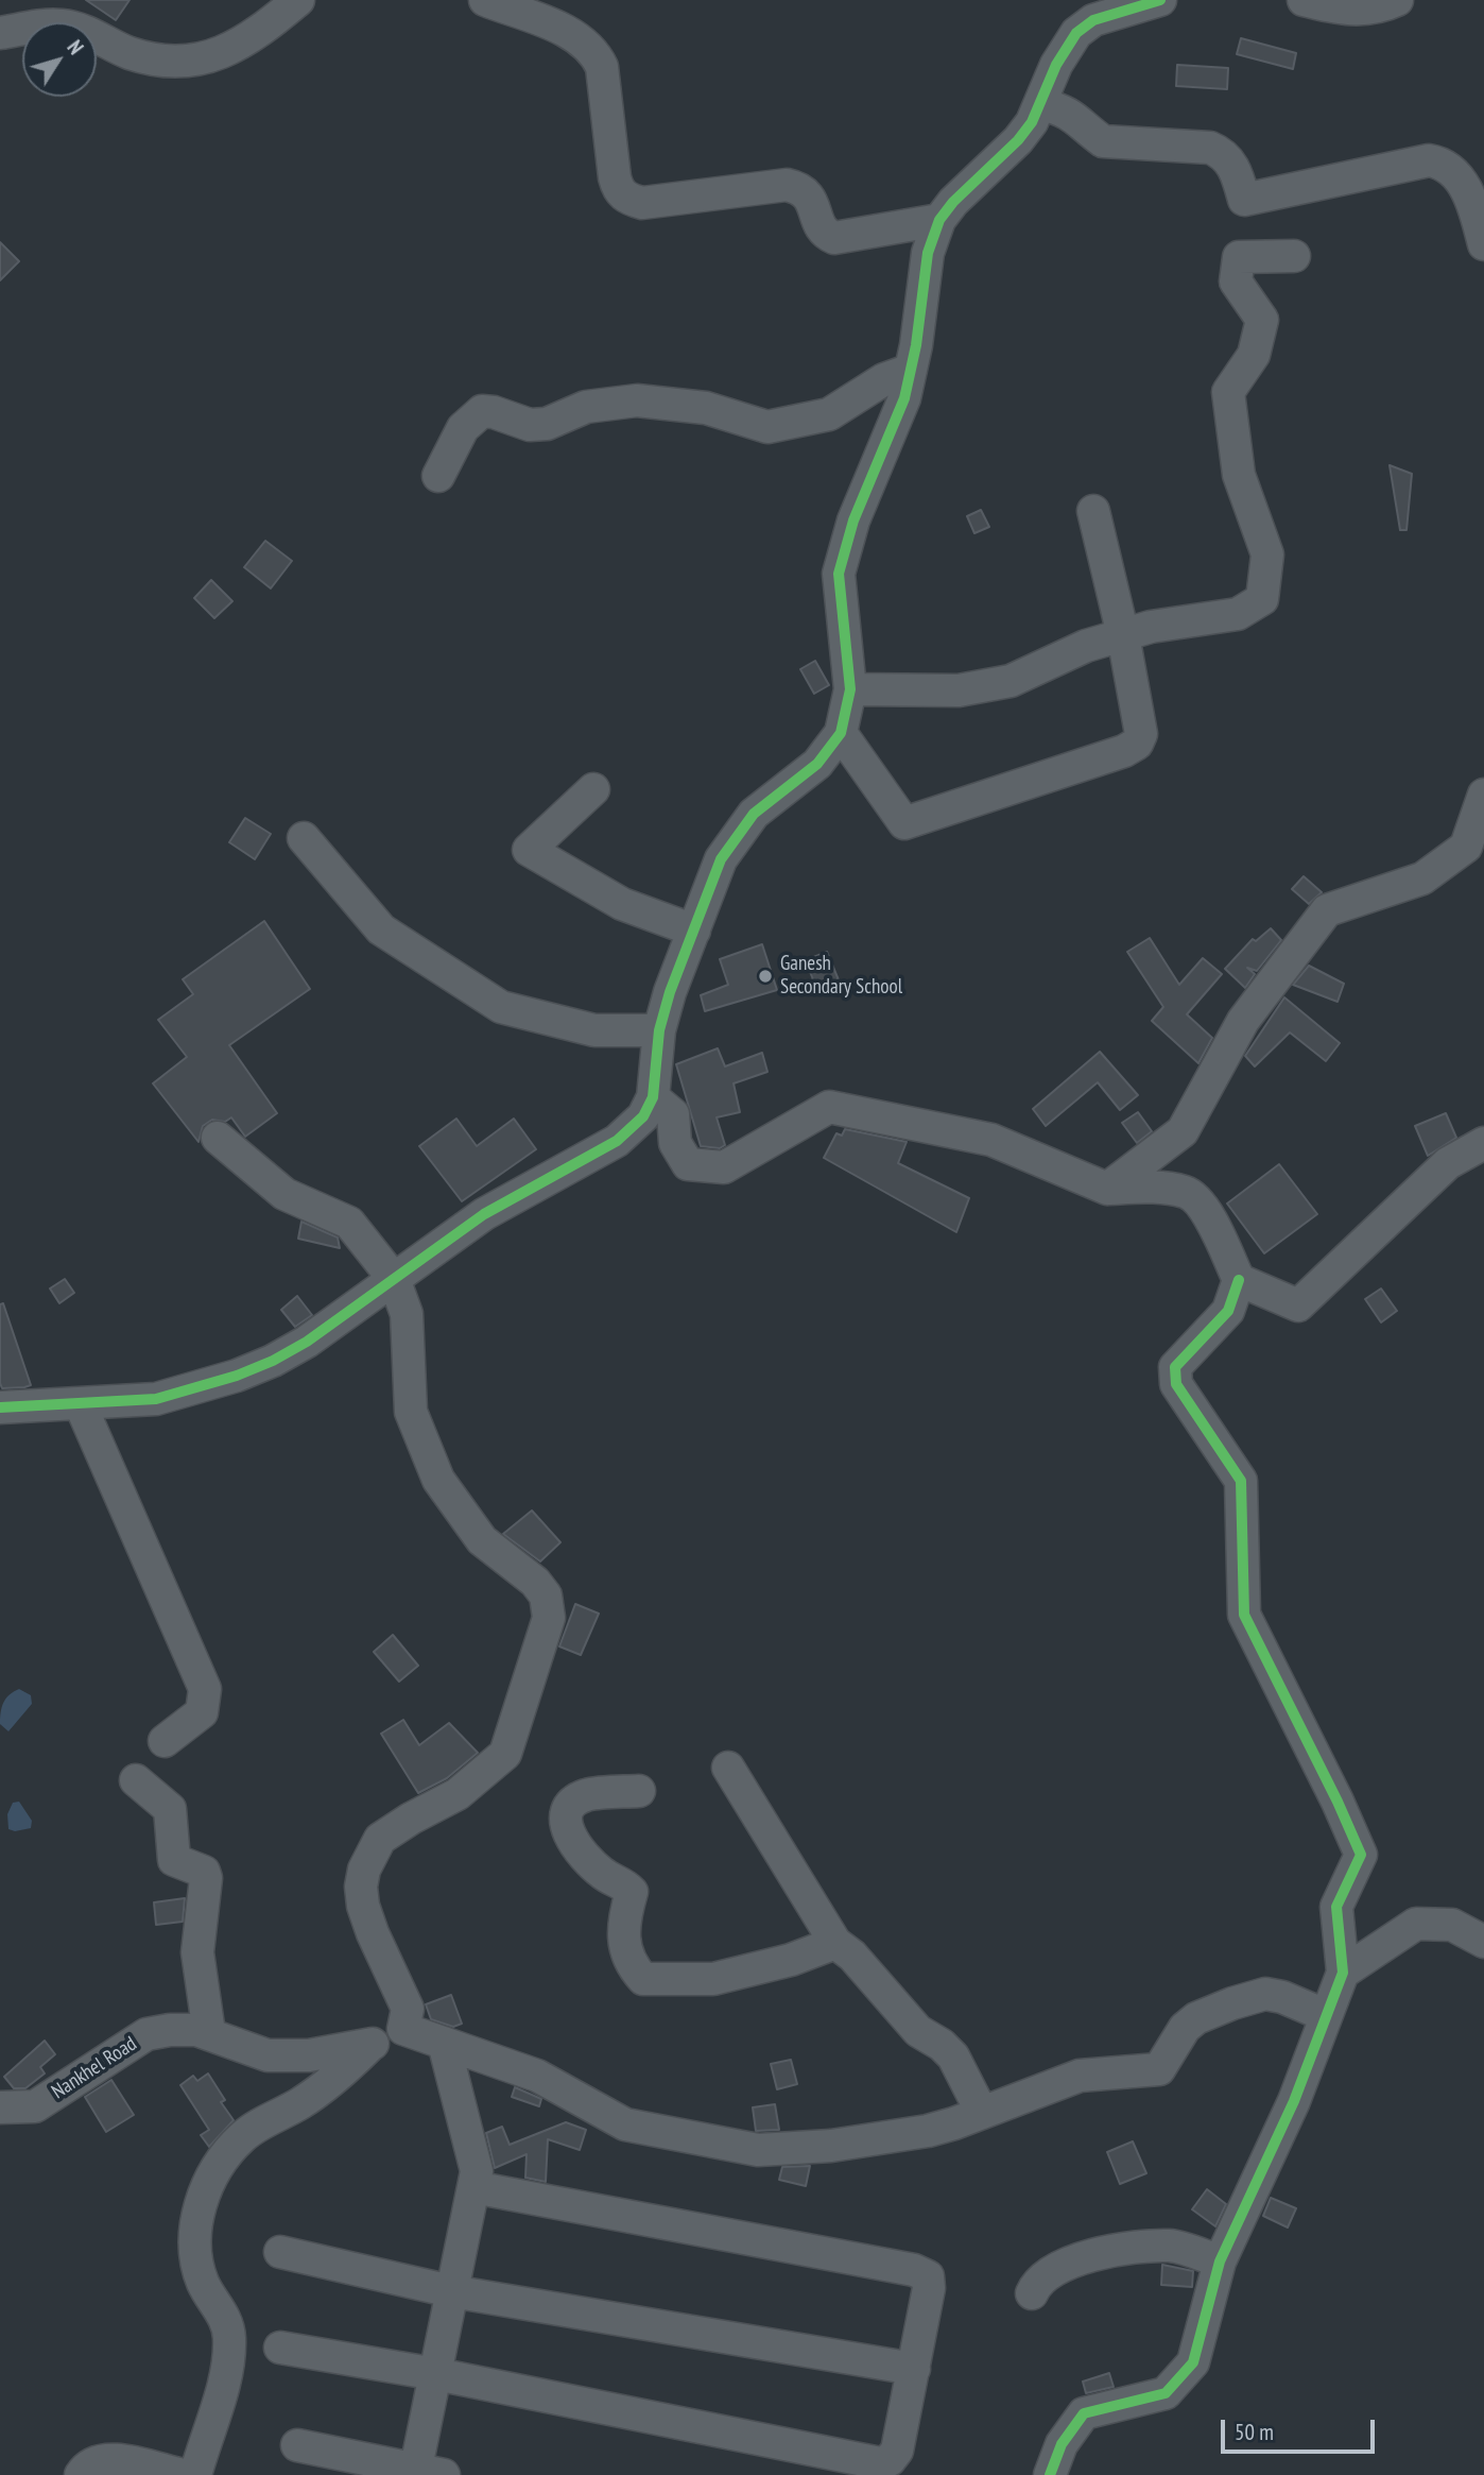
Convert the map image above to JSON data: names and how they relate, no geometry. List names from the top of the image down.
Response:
{
  "streets": {
    "street": ["Nankhel Road"]
  },
  "places": ["Ganesh Secondary School"],
  "scale_bar": "50 m",
  "north": "top right"
}
